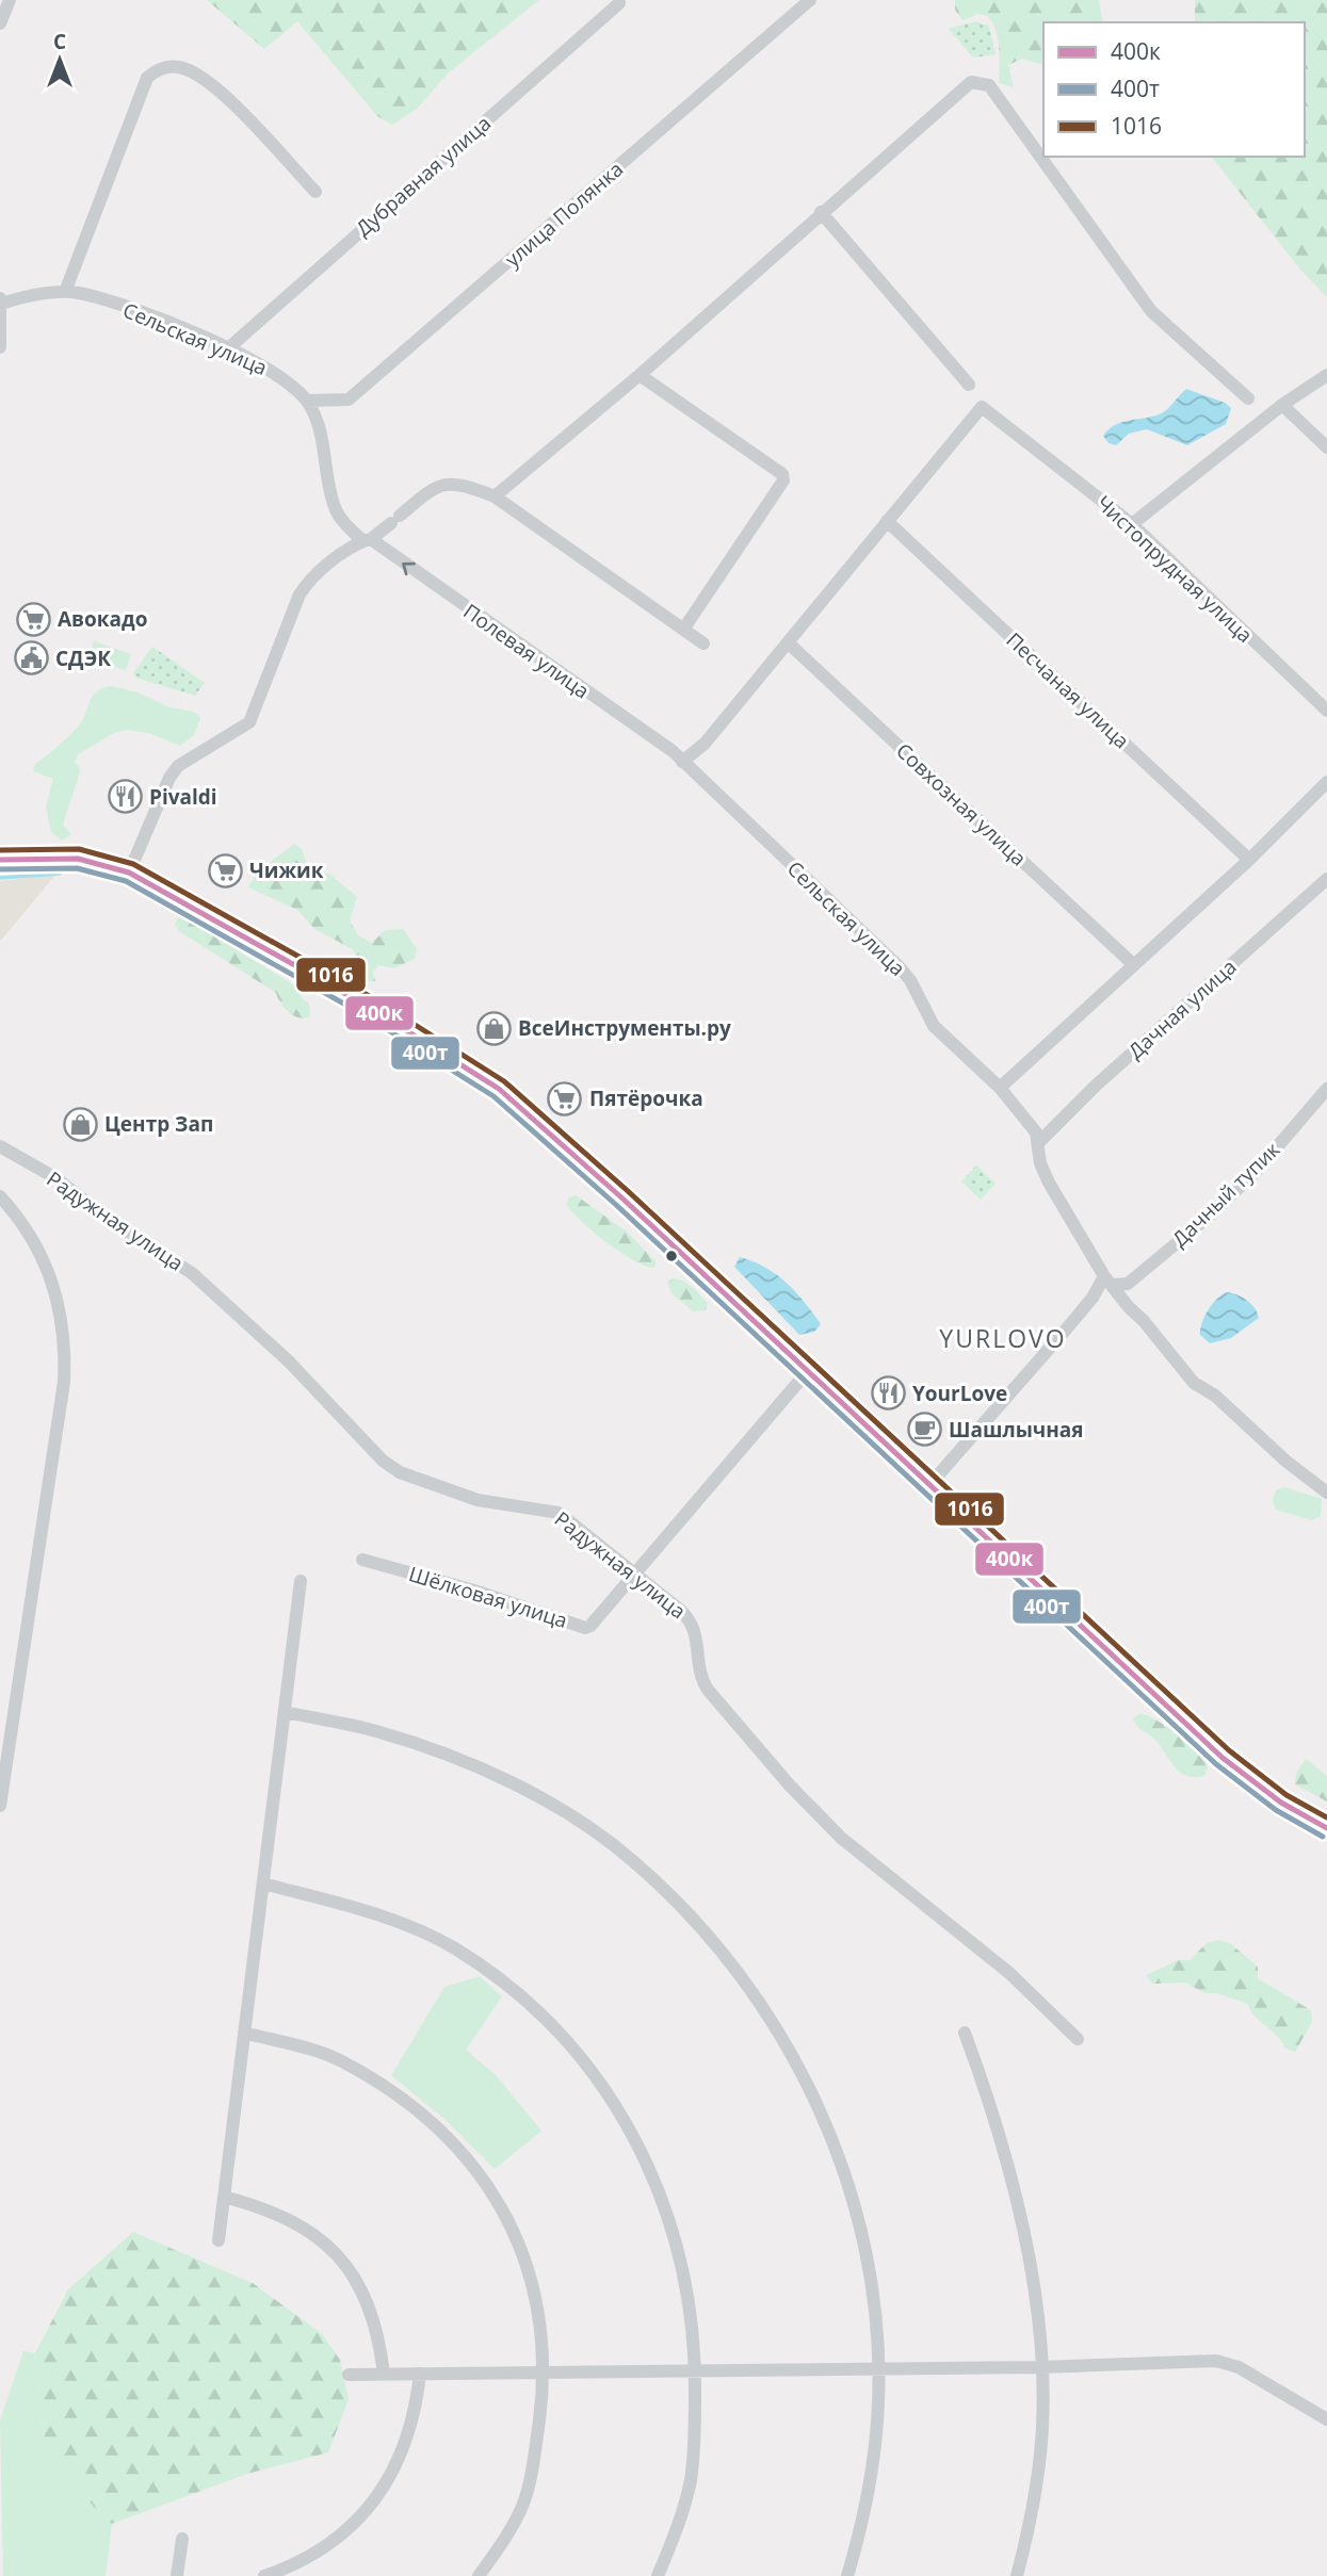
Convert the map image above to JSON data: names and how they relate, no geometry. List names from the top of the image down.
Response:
{
  "streets": {
    "street": [
      "Дубравная улица",
      "улица Полянка",
      "Сельская улица",
      "Чистопрудная улица",
      "Полевая улица",
      "Песчаная улица",
      "Совхозная улица",
      "Дачная улица",
      "Дачный тупик",
      "Радужная улица",
      "Шёлковая улица"
    ]
  },
  "crossings": [
    ["Дубравная улица", "Сельская улица"],
    ["улица Полянка", "Сельская улица"],
    ["Сельская улица", "Полевая улица"],
    ["Сельская улица", "Дачная улица"],
    ["Сельская улица", "Дачный тупик"],
    ["Чистопрудная улица", "Песчаная улица"],
    ["Радужная улица", "Шёлковая улица"]
  ],
  "districts": ["YURLOVO"],
  "places": {
    "supermarket": ["Авокадо", "Чижик", "Пятёрочка"],
    "public building": ["СДЭК"],
    "restaurant": ["Pivaldi", "YourLove"],
    "shop": ["ВсеИнструменты.ру", "Центр Зап"],
    "cafe": ["Шашлычная"]
  },
  "lines": ["transit line 1016", "transit line 400к", "transit line 400т"],
  "legend": ["400к", "400т", "1016"],
  "north": "top"
}
